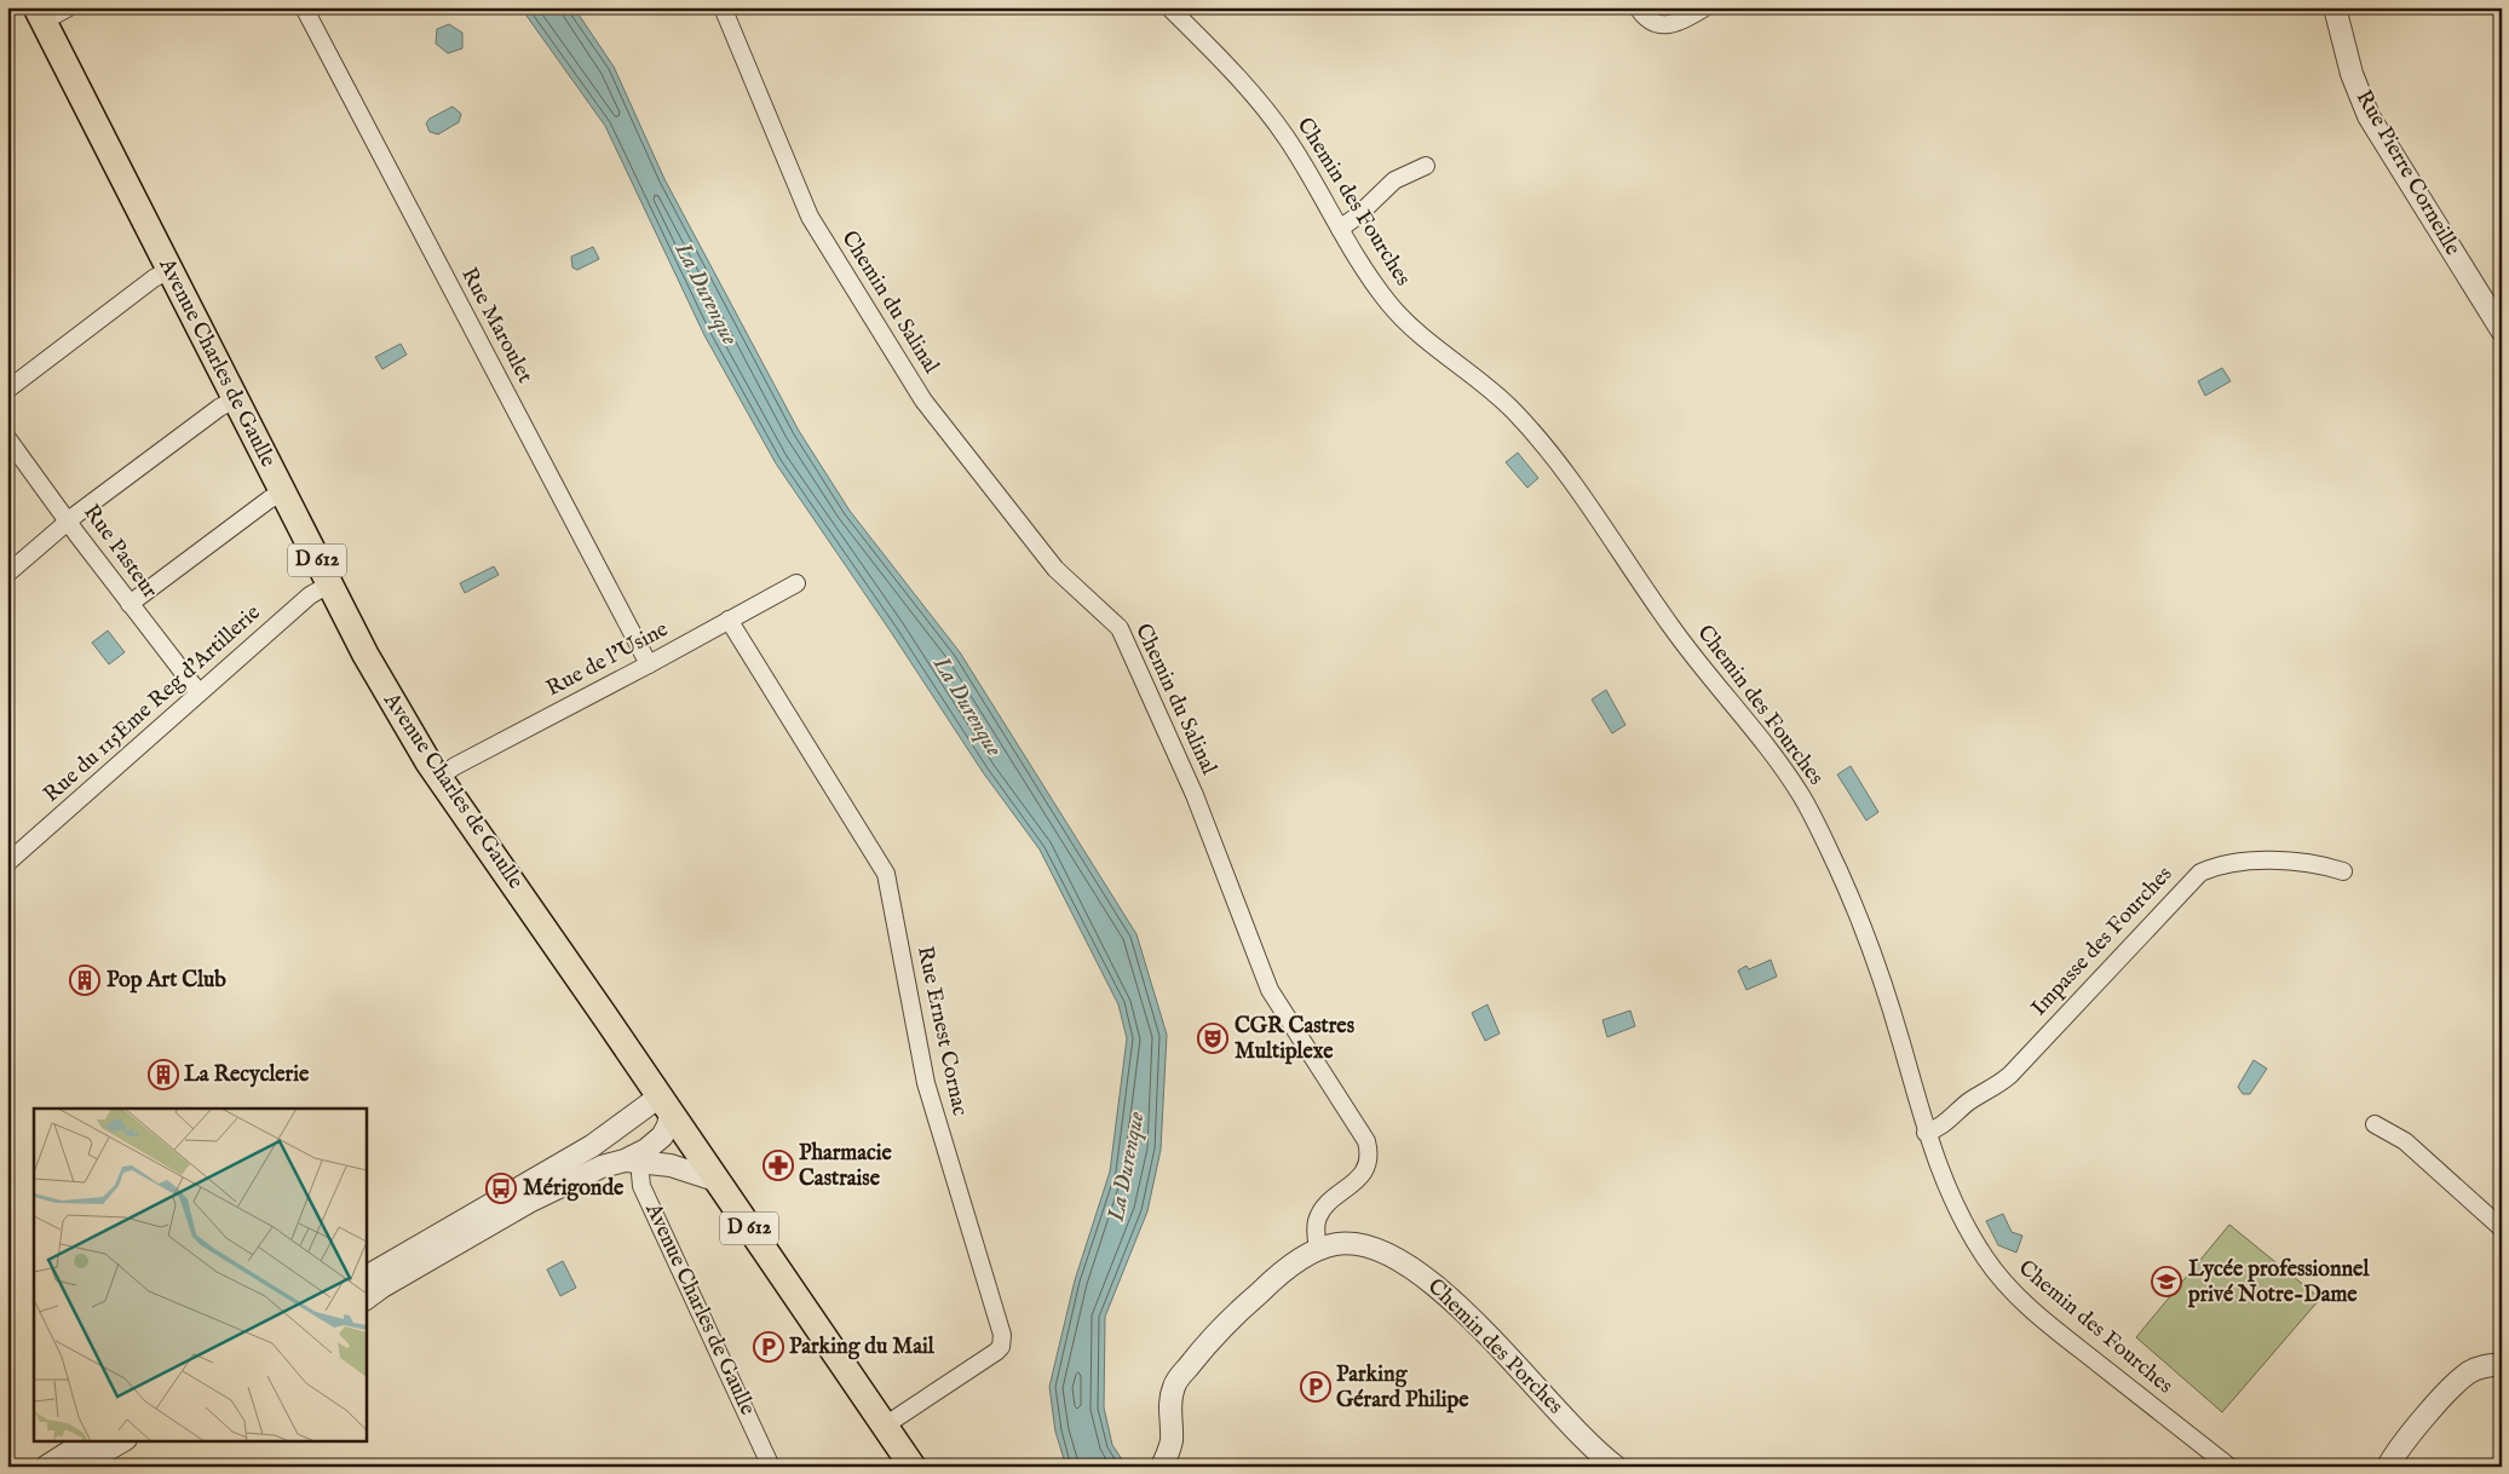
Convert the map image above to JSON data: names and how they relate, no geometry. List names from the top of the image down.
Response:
{
  "streets": {
    "main road": ["Avenue Charles de Gaulle", "D 612"],
    "street": [
      "Rue Pierre Corneille",
      "Chemin des Fourches",
      "Chemin du Salinal",
      "Rue Maroulet",
      "Rue Pasteur",
      "Rue de l'Usine",
      "Rue du 115Eme Reg d'Artillerie",
      "Impasse des Fourches",
      "Rue Ernest Cornac",
      "Chemin des Porches"
    ]
  },
  "crossings": [
    ["Chemin des Fourches", "Impasse des Fourches"],
    ["Chemin du Salinal", "Chemin des Porches"],
    ["Rue Maroulet", "Rue de l'Usine"],
    ["Avenue Charles de Gaulle", "Rue de l'Usine"],
    ["Avenue Charles de Gaulle", "Rue du 115Eme Reg d'Artillerie"],
    ["Avenue Charles de Gaulle", "Rue Ernest Cornac"],
    ["Rue Pasteur", "Rue du 115Eme Reg d'Artillerie"],
    ["Rue de l'Usine", "Rue Ernest Cornac"]
  ],
  "water": ["La Durenque"],
  "places": {
    "building": ["Pop Art Club", "La Recyclerie"],
    "theatre": ["CGR Castres Multiplexe"],
    "pharmacy": ["Pharmacie Castraise"],
    "bus stop": ["Mérigonde"],
    "school or university": ["Lycée professionnel privé Notre-Dame"],
    "parking": ["Parking du Mail", "Parking Gérard Philipe"]
  }
}
